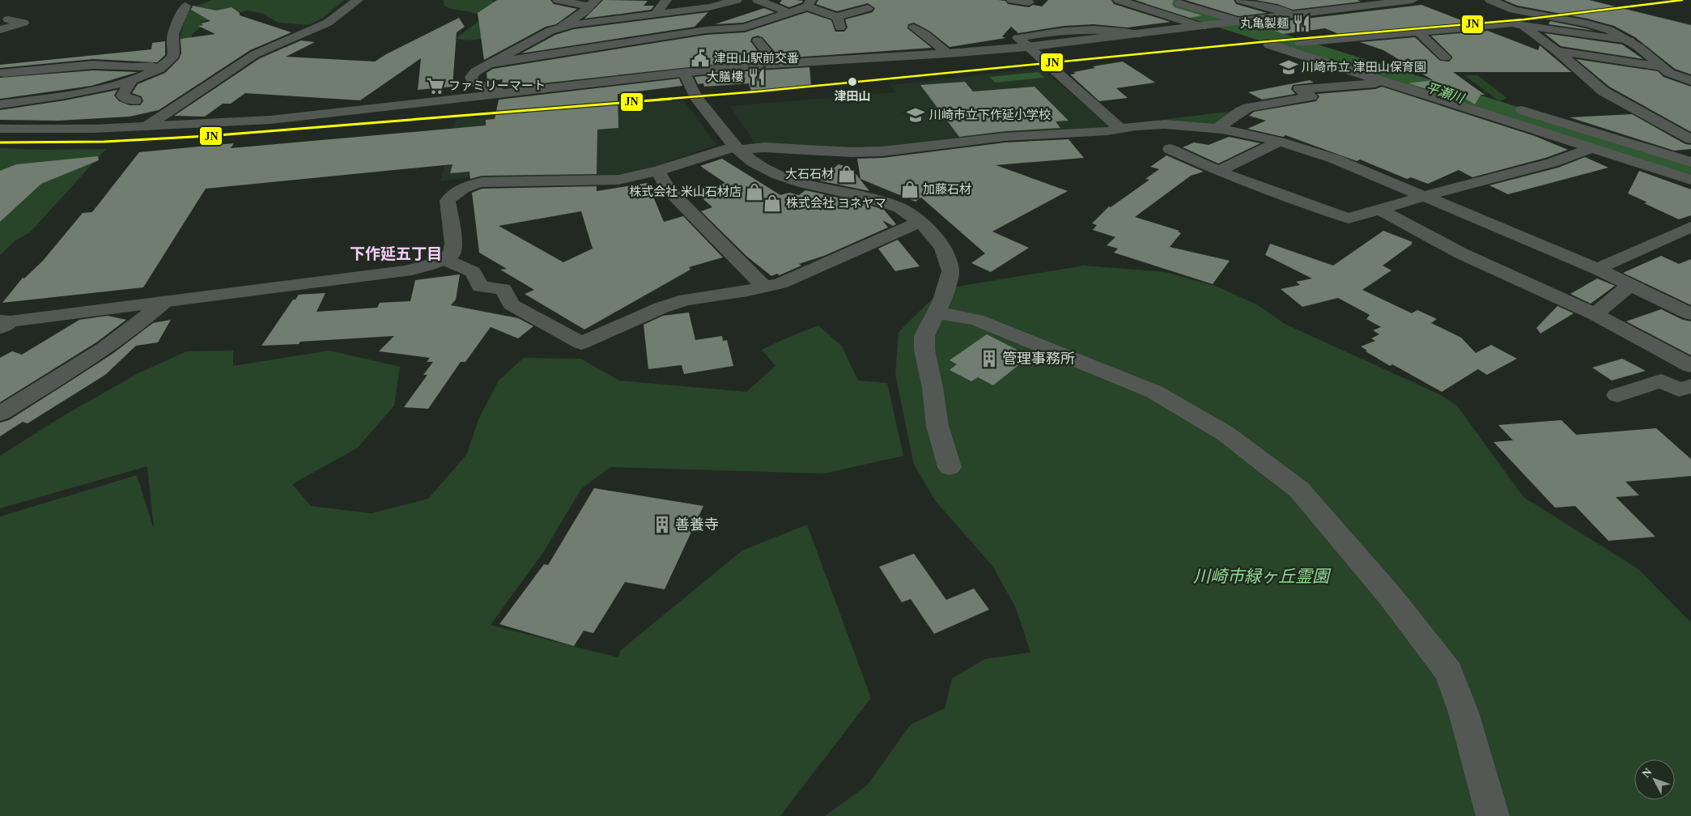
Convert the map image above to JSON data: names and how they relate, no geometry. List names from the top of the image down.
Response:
{
  "districts": ["下作延五丁目"],
  "water": ["平瀬川"],
  "parks": ["川崎市緑ヶ丘霊園"],
  "places": {
    "restaurant": ["丸亀製麺", "大膳樓"],
    "public building": ["津田山駅前交番"],
    "school or university": ["川崎市立 津田山保育園", "川崎市立下作延小学校"],
    "other": ["津田山"],
    "supermarket": ["ファミリーマート"],
    "shop": [
      "大石石材",
      "加藤石材",
      "株式会社 米山石材店",
      "株式会社 ヨネヤマ"
    ],
    "building": ["管理事務所", "善養寺"]
  },
  "lines": ["transit line JN"],
  "north": "top left"
}
